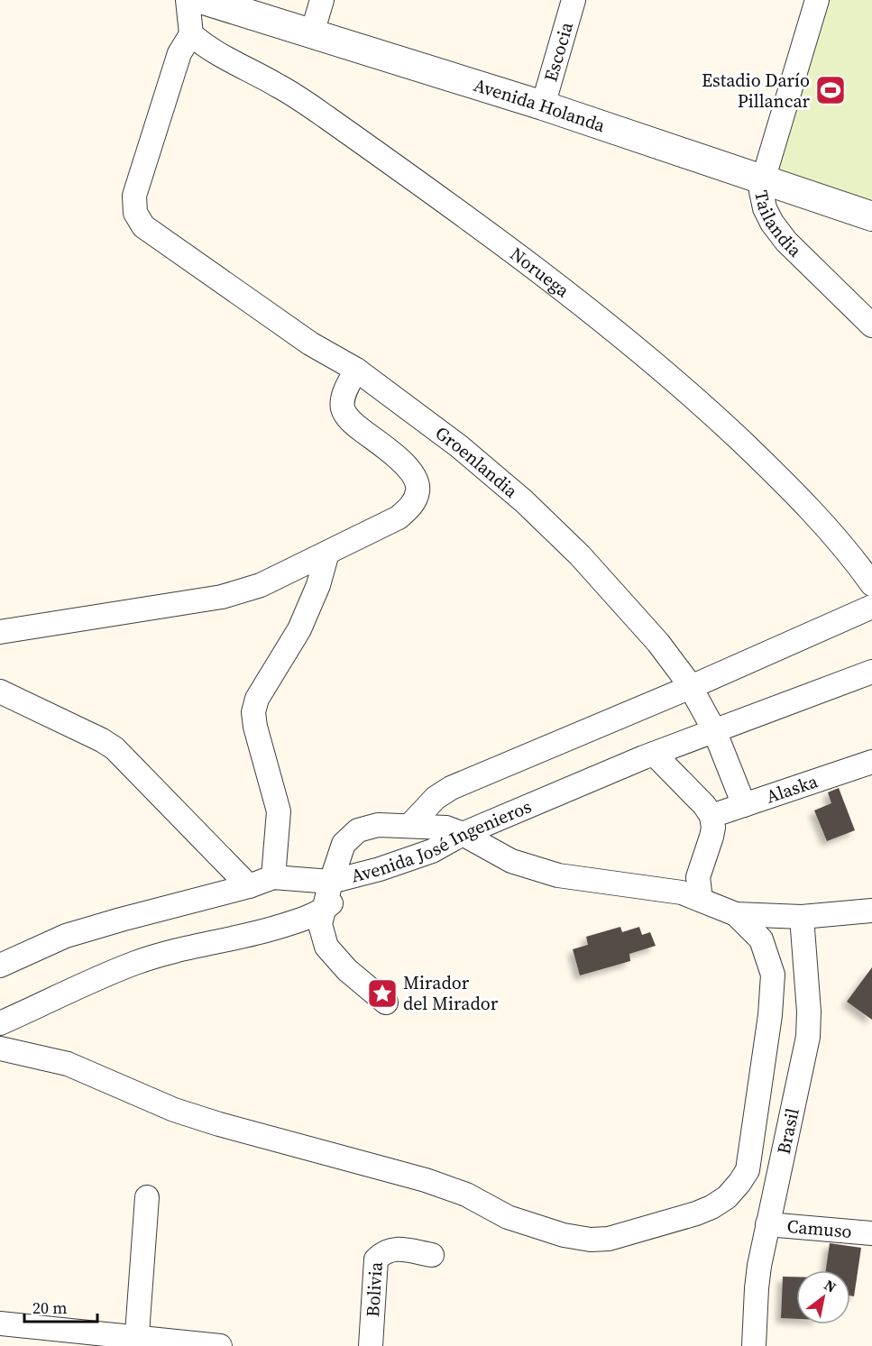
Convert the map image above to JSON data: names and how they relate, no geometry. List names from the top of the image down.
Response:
{
  "streets": {
    "street": [
      "Escocia",
      "Avenida Holanda",
      "Tailandia",
      "Noruega",
      "Groenlandia",
      "Alaska",
      "Avenida José Ingenieros",
      "Brasil",
      "Camuso",
      "Bolivia"
    ]
  },
  "crossings": [
    ["Escocia", "Avenida Holanda"],
    ["Avenida Holanda", "Tailandia"],
    ["Noruega", "Groenlandia"],
    ["Groenlandia", "Alaska"],
    ["Groenlandia", "Avenida José Ingenieros"],
    ["Brasil", "Camuso"]
  ],
  "places": {
    "sports": ["Estadio Darío Pillancar"],
    "place": ["Mirador del Mirador"]
  },
  "scale_bar": "20 m",
  "north": "top right"
}
